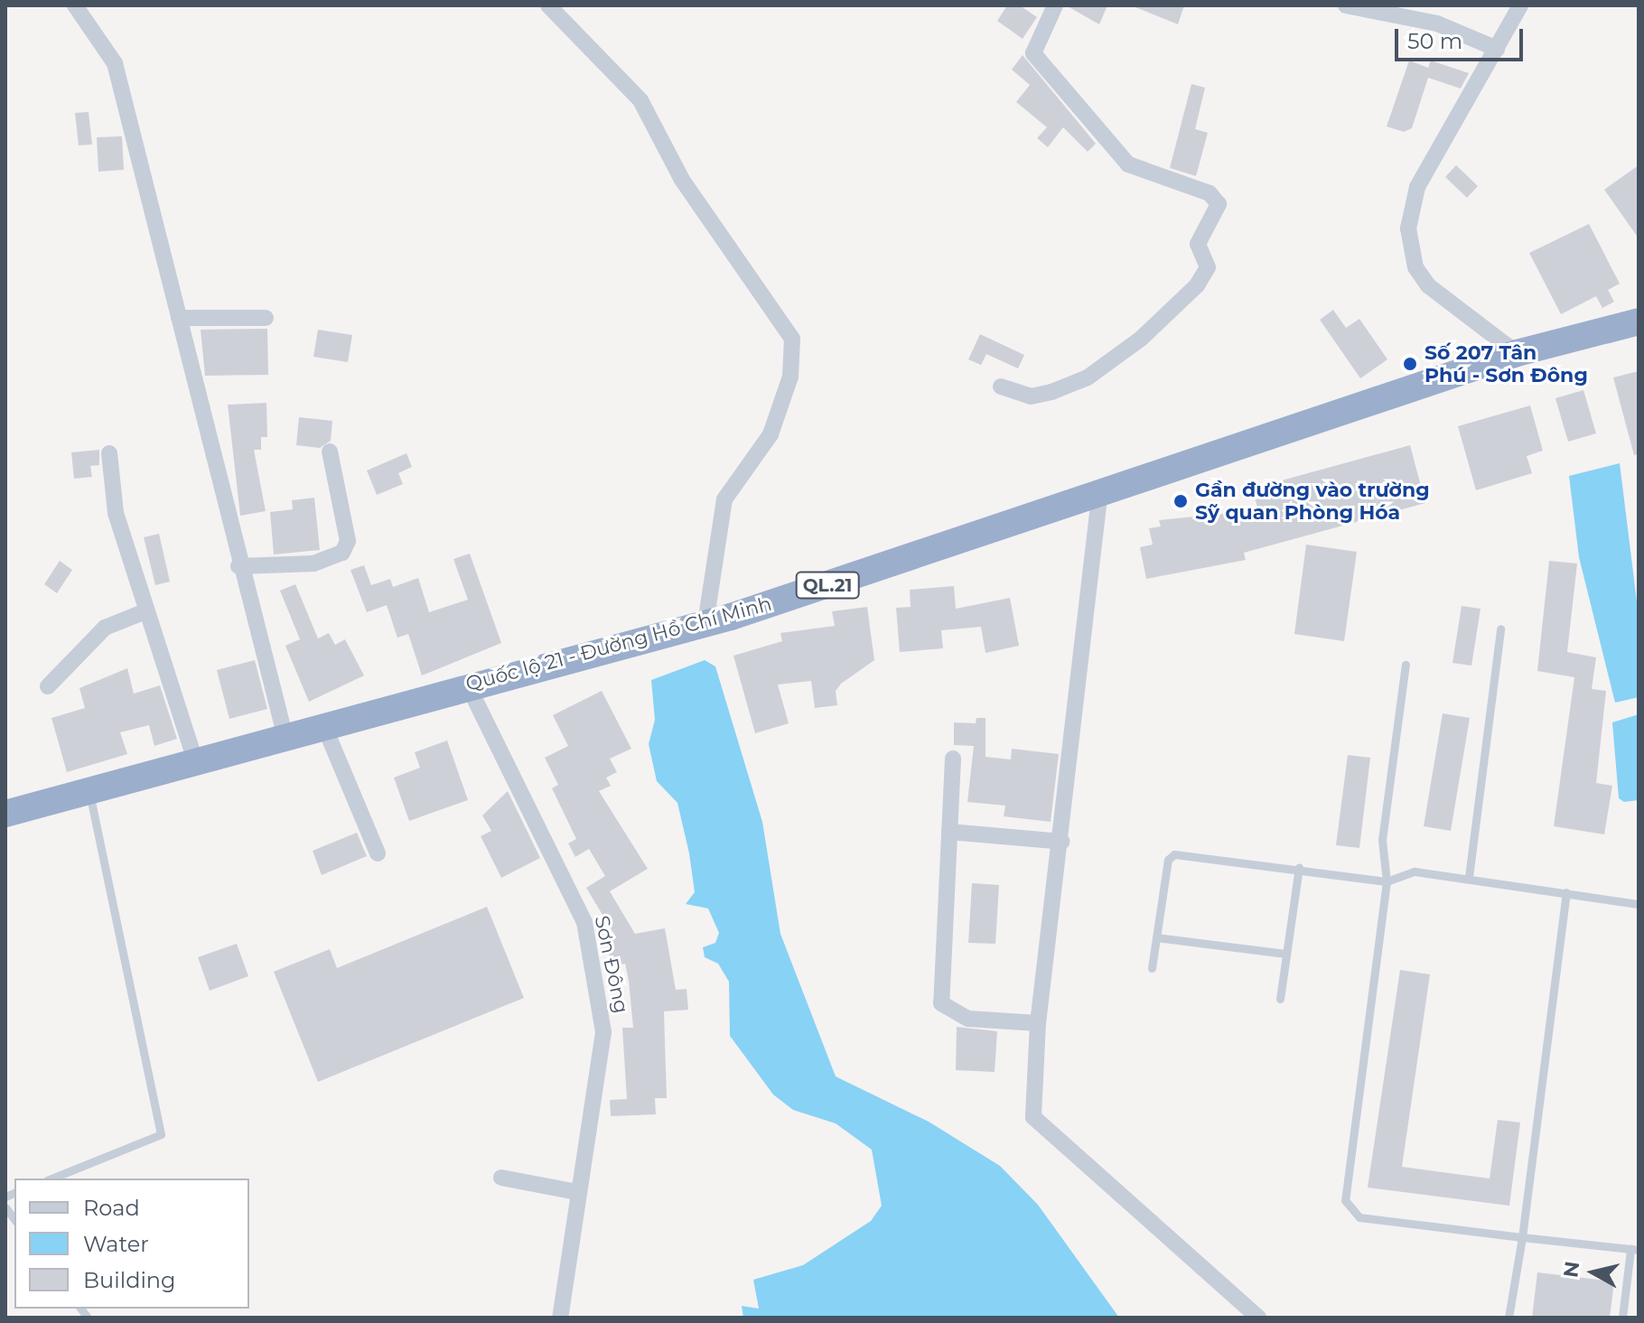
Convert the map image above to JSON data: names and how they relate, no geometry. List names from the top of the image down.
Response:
{
  "streets": {
    "highway": ["QL.21", "Quốc lộ 21 - Đường Hồ Chí Minh"],
    "street": ["Sơn Đông"]
  },
  "crossings": [
    ["Quốc lộ 21 - Đường Hồ Chí Minh", "Sơn Đông"]
  ],
  "places": ["Số 207 Tân Phú - Sơn Đông", "Gần đường vào trường Sỹ quan Phòng Hóa"],
  "legend": ["Road", "Water", "Building"],
  "scale_bar": "50 m",
  "north": "left"
}
